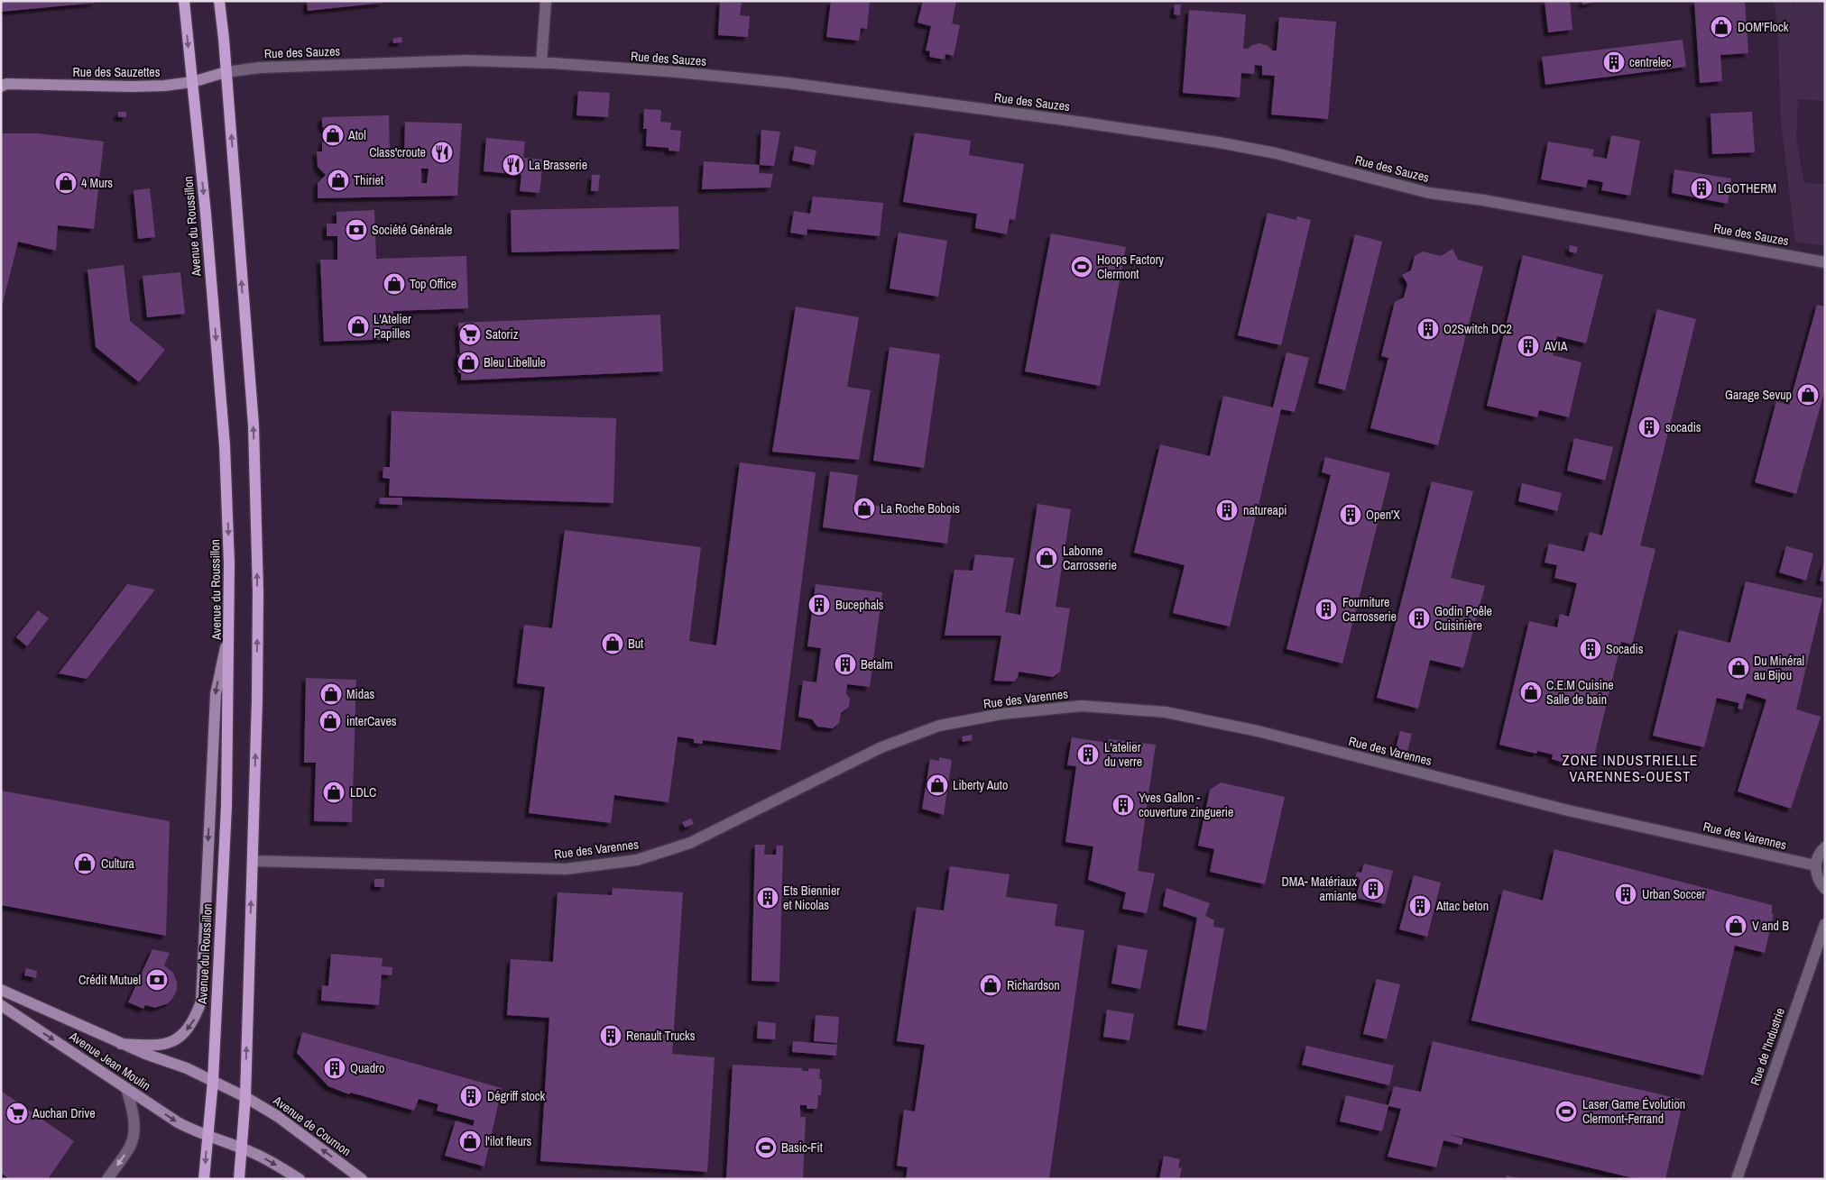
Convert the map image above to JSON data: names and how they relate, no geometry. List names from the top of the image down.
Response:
{
  "streets": {
    "main road": [
      "Rue des Sauzettes",
      "Avenue du Roussillon",
      "Avenue Jean Moulin",
      "Avenue de Cournon"
    ],
    "street": ["Rue des Sauzes", "Rue des Varennes", "Rue de l'Industrie"]
  },
  "crossings": [
    ["Rue des Sauzes", "Rue des Sauzettes"],
    ["Rue des Sauzettes", "Avenue du Roussillon"],
    ["Avenue du Roussillon", "Avenue Jean Moulin"],
    ["Avenue Jean Moulin", "Avenue de Cournon"]
  ],
  "districts": ["ZONE INDUSTRIELLE VARENNES-OUEST"],
  "places": {
    "shop": [
      "DOM'Flock",
      "Atol",
      "Thiriet",
      "4 Murs",
      "Top Office",
      "L'Atelier Papilles",
      "Bleu Libellule",
      "Garage Sevup",
      "La Roche Bobois",
      "Labonne Carrosserie",
      "But",
      "Du Minéral au Bijou",
      "C.E.M Cuisine Salle de bain",
      "Midas",
      "interCaves",
      "Liberty Auto",
      "LDLC",
      "Cultura",
      "V and B",
      "Richardson",
      "l'ilot fleurs"
    ],
    "building": [
      "centrelec",
      "LGOTHERM",
      "O2Switch DC2",
      "AVIA",
      "socadis",
      "natureapi",
      "Open'X",
      "Bucephals",
      "Fourniture Carrosserie",
      "Godin Poêle Cuisinière",
      "Socadis",
      "Betalm",
      "L'atelier du verre",
      "Yves Gallon - couverture zinguerie",
      "DMA- Matériaux amiante",
      "Urban Soccer",
      "Ets Biennier et Nicolas",
      "Attac beton",
      "Renault Trucks",
      "Quadro",
      "Dégriff stock"
    ],
    "restaurant": ["Class'croute", "La Brasserie"],
    "bank": ["Société Générale", "Crédit Mutuel"],
    "sports": ["Hoops Factory Clermont", "Laser Game Évolution Clermont-Ferrand", "Basic-Fit"],
    "supermarket": ["Satoriz", "Auchan Drive"]
  }
}
